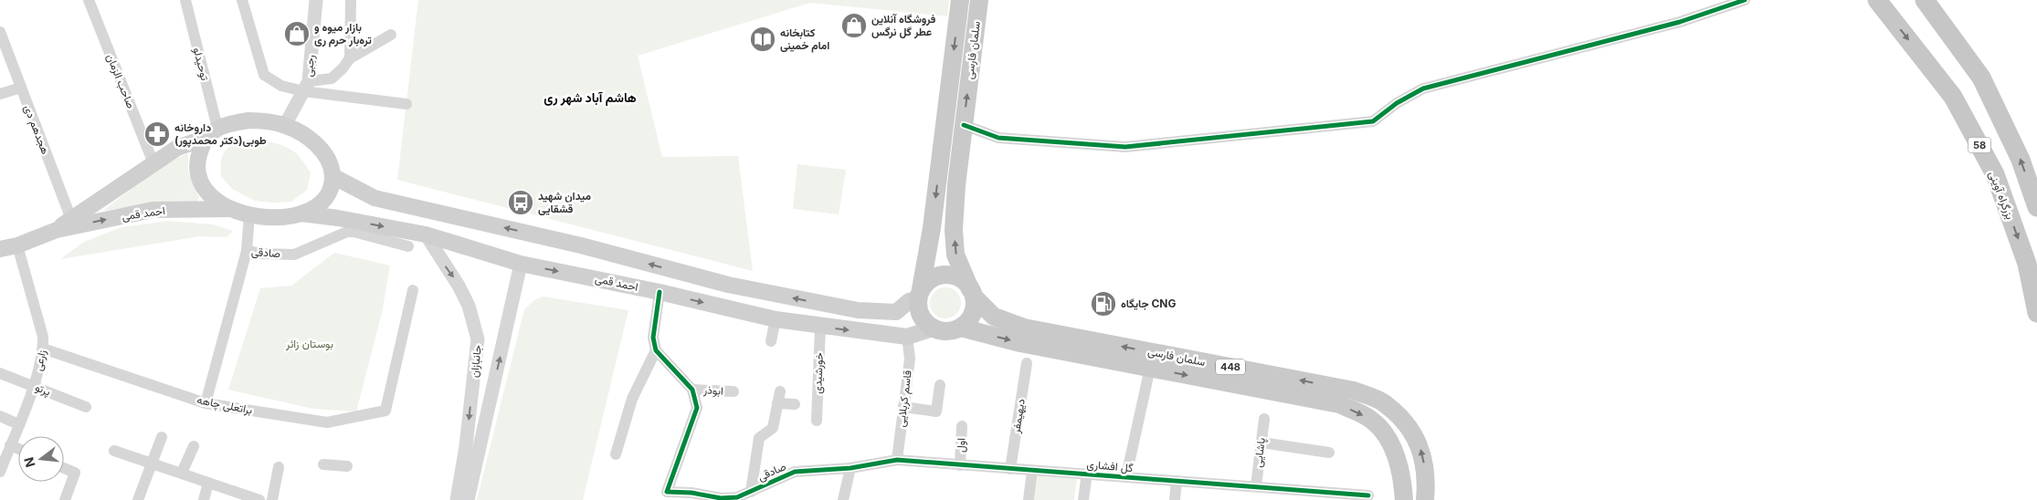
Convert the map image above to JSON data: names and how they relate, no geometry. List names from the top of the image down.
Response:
{
  "streets": {
    "highway": ["58", "بزرگراه آوینی"],
    "main road": ["سلمان فارسی", "احمد قمی", "448"],
    "street": [
      "توحیدلو",
      "رجبی",
      "صاحب الزمان",
      "هجدهم دی",
      "صادقی",
      "زارعی",
      "جانبازان",
      "خورشیدی",
      "پرتو",
      "ابوذر",
      "قاسم کربلایی",
      "براتعلی چاهه",
      "دیهیمفر",
      "اول",
      "پاشایی",
      "گل افشاری"
    ]
  },
  "crossings": [
    ["سلمان فارسی", "احمد قمی"],
    ["توحیدلو", "رجبی"],
    ["توحیدلو", "احمد قمی"],
    ["رجبی", "احمد قمی"],
    ["صاحب الزمان", "احمد قمی"],
    ["هجدهم دی", "احمد قمی"],
    ["احمد قمی", "زارعی"],
    ["احمد قمی", "جانبازان"],
    ["احمد قمی", "خورشیدی"],
    ["احمد قمی", "قاسم کربلایی"],
    ["صادقی", "ابوذر"],
    ["صادقی", "براتعلی چاهه"],
    ["صادقی", "گل افشاری"],
    ["زارعی", "پرتو"],
    ["زارعی", "براتعلی چاهه"],
    ["قاسم کربلایی", "گل افشاری"],
    ["دیهیمفر", "گل افشاری"],
    ["اول", "گل افشاری"],
    ["پاشایی", "گل افشاری"]
  ],
  "districts": ["هاشم آباد شهر ری"],
  "parks": ["بوستان زائر"],
  "places": {
    "shop": ["فروشگاه آنلاین عطر گل نرگس", "بازار میوه و تره‌بار حرم ری"],
    "library": ["کتابخانه امام خمینی"],
    "pharmacy": ["داروخانه طوبی(دکتر محمدپور)"],
    "bus stop": ["میدان شهید قشقایی"],
    "fuel station": ["جایگاه CNG"]
  },
  "north": "left"
}
